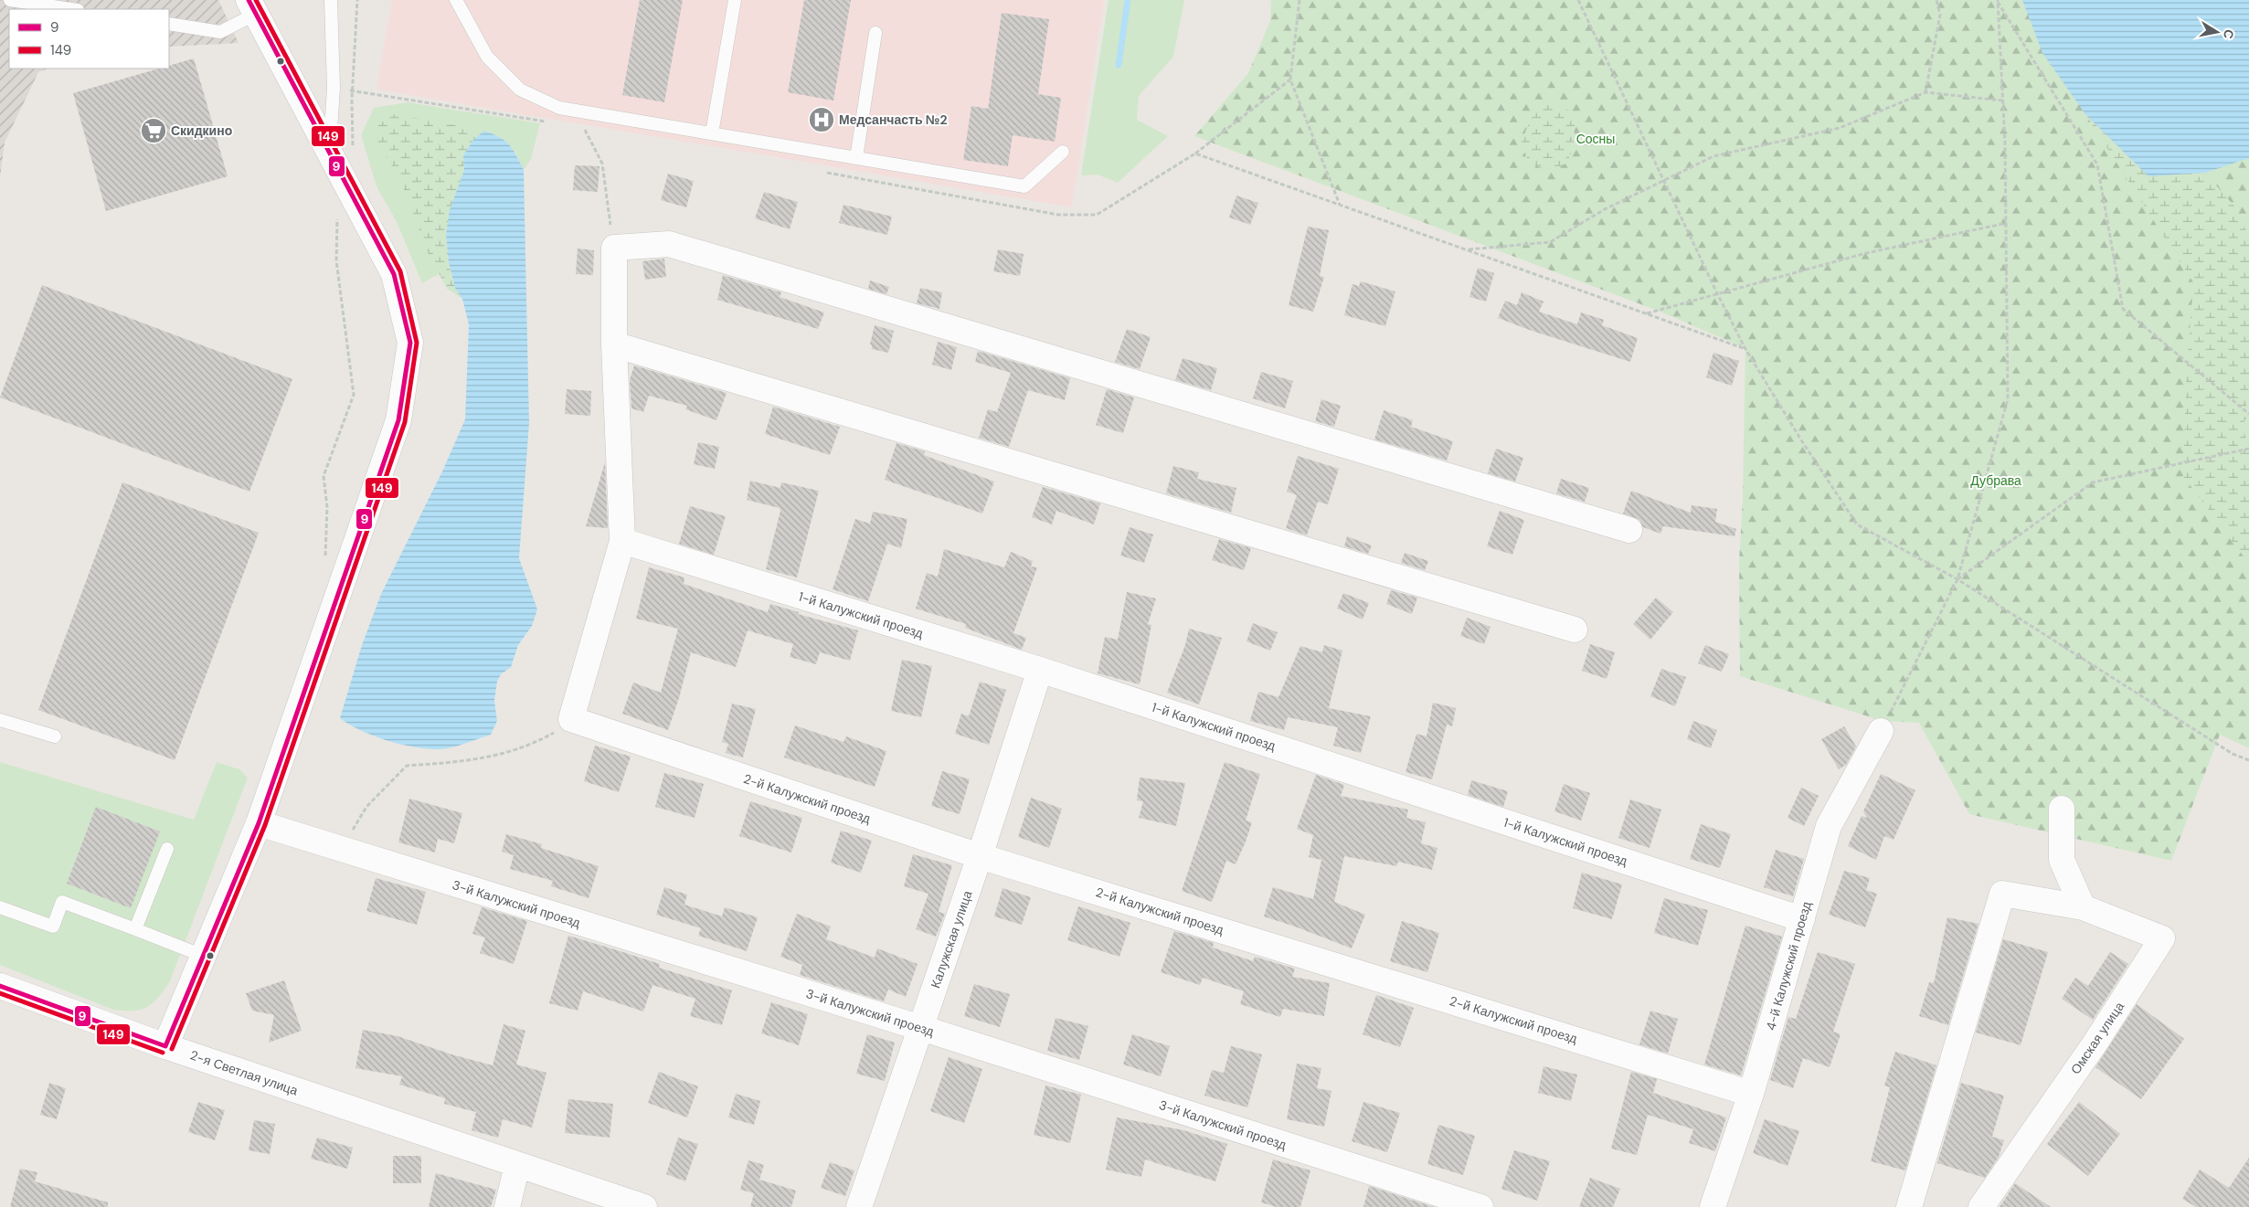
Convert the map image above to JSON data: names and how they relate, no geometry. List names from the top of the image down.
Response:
{
  "streets": {
    "street": [
      "1-й Калужский проезд",
      "2-й Калужский проезд",
      "3-й Калужский проезд",
      "Калужская улица",
      "4-й Калужский проезд",
      "Омская улица",
      "2-я Светлая улица"
    ]
  },
  "crossings": [
    ["1-й Калужский проезд", "Калужская улица"],
    ["1-й Калужский проезд", "4-й Калужский проезд"],
    ["2-й Калужский проезд", "Калужская улица"],
    ["2-й Калужский проезд", "4-й Калужский проезд"],
    ["3-й Калужский проезд", "Калужская улица"]
  ],
  "parks": ["Сосны", "Дубрава"],
  "places": {
    "hospital": ["Медсанчасть №2"],
    "supermarket": ["Скидкино"]
  },
  "lines": ["transit line 9", "transit line 149"],
  "legend": ["9", "149"],
  "north": "right"
}
